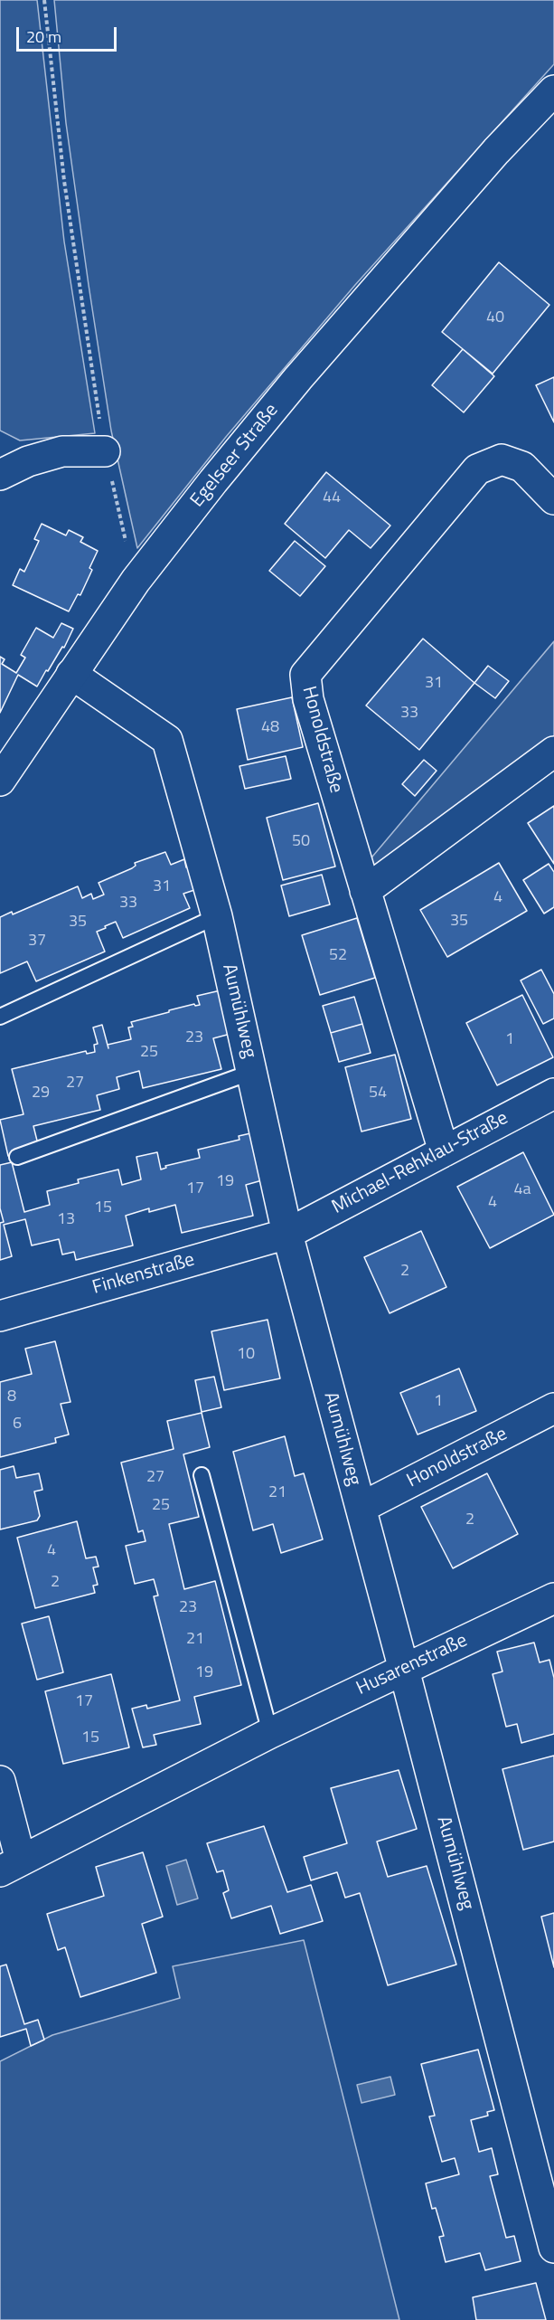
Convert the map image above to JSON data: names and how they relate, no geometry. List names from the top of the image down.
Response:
{
  "streets": {
    "street": [
      "Egelseer Straße",
      "Honoldstraße",
      "Aumühlweg",
      "Michael-Rehklau-Straße",
      "Finkenstraße",
      "Husarenstraße"
    ]
  },
  "crossings": [
    ["Egelseer Straße", "Aumühlweg"],
    ["Honoldstraße", "Aumühlweg"],
    ["Honoldstraße", "Michael-Rehklau-Straße"],
    ["Aumühlweg", "Michael-Rehklau-Straße"],
    ["Aumühlweg", "Finkenstraße"],
    ["Aumühlweg", "Husarenstraße"],
    ["Michael-Rehklau-Straße", "Finkenstraße"]
  ],
  "house_numbers": [
    "40",
    "44",
    "31",
    "33",
    "48",
    "50",
    "31",
    "4",
    "33",
    "35",
    "35",
    "37",
    "52",
    "23",
    "1",
    "25",
    "27",
    "29",
    "54",
    "19",
    "17",
    "4a",
    "4",
    "15",
    "13",
    "2",
    "10",
    "8",
    "1",
    "6",
    "27",
    "21",
    "25",
    "2",
    "4",
    "2",
    "23",
    "21",
    "19",
    "17",
    "15"
  ],
  "scale_bar": "20 m"
}
